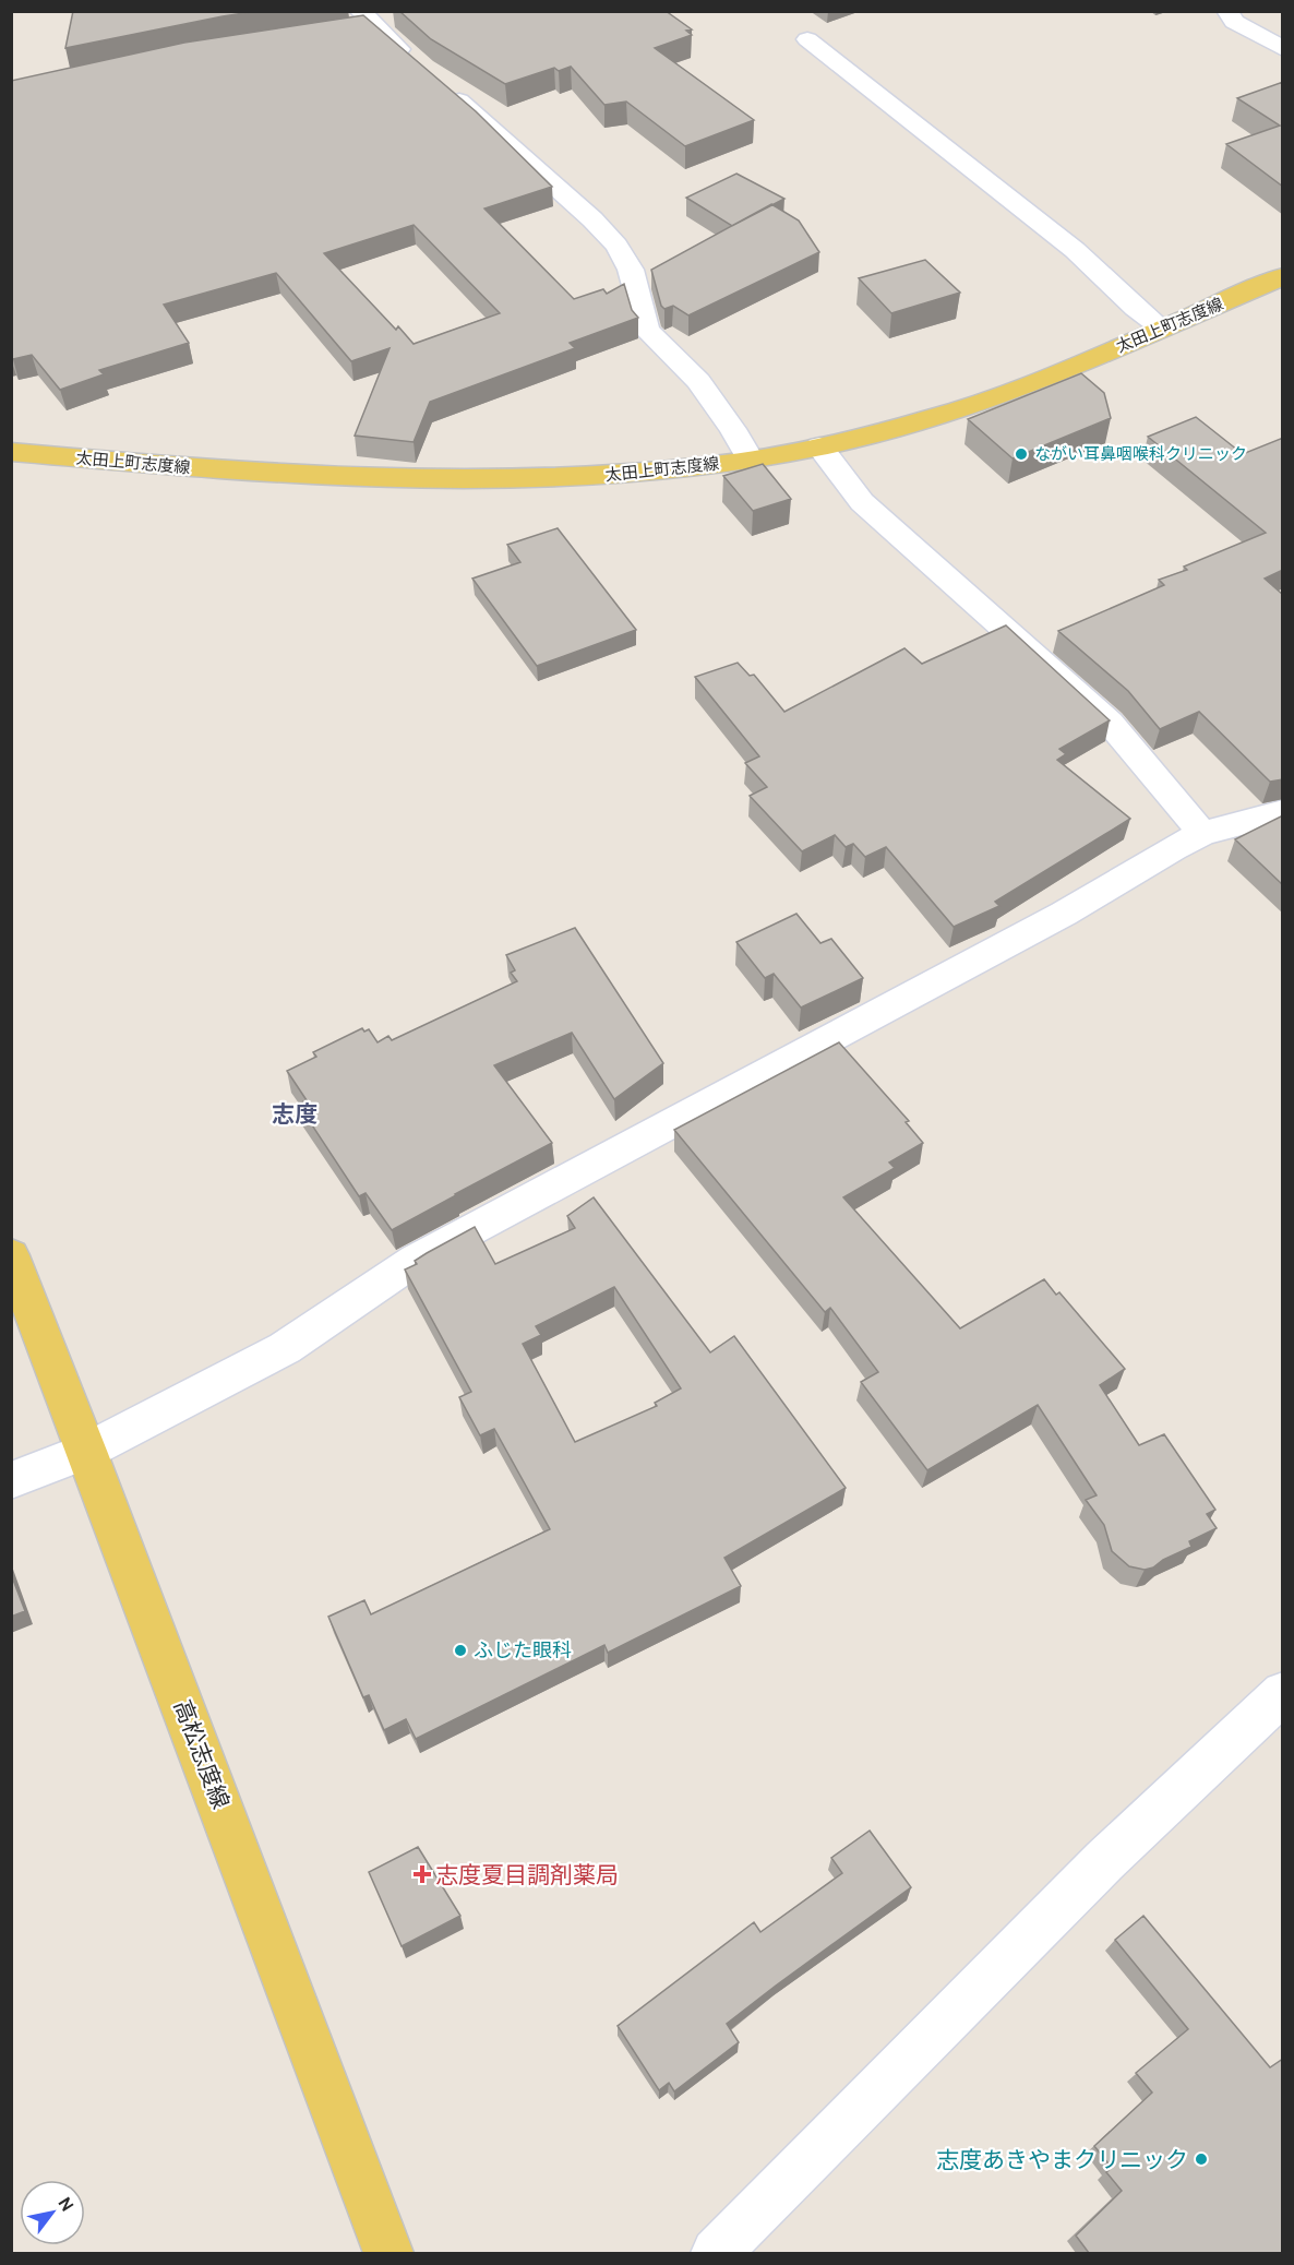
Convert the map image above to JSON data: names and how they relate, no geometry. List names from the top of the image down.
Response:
{
  "streets": {
    "main road": ["太田上町志度線", "高松志度線"]
  },
  "districts": ["志度"],
  "places": {
    "other": ["ながい耳鼻咽喉科クリニック", "ふじた眼科", "志度あきやまクリニック"],
    "health": ["志度夏目調剤薬局"]
  },
  "north": "top right"
}
